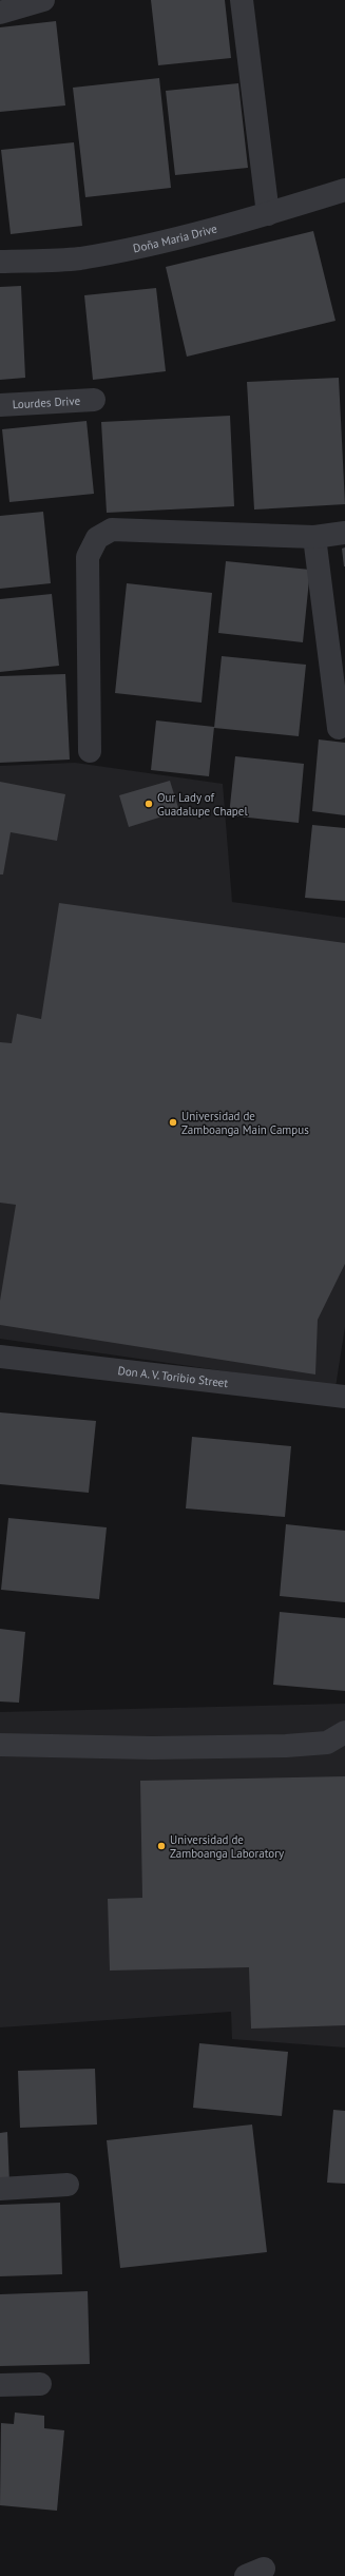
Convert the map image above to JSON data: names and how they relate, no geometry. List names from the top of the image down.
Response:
{
  "streets": {
    "street": ["Doña Maria Drive", "Lourdes Drive", "Don A. V. Toribio Street"]
  },
  "places": ["Our Lady of Guadalupe Chapel", "Universidad de Zamboanga Main Campus", "Universidad de Zamboanga Laboratory"]
}
